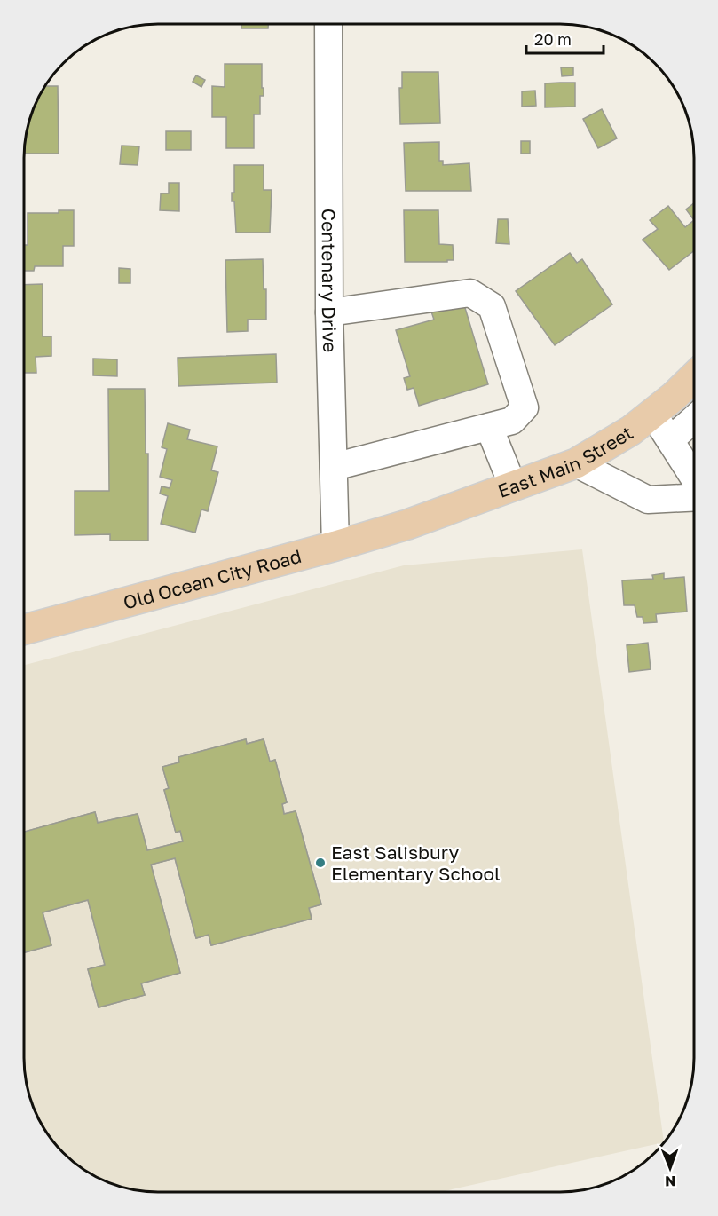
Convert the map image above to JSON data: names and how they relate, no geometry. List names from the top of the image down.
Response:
{
  "streets": {
    "main road": ["East Main Street", "Old Ocean City Road"],
    "street": ["Centenary Drive"]
  },
  "crossings": [
    ["Centenary Drive", "Old Ocean City Road"],
    ["East Main Street", "Old Ocean City Road"]
  ],
  "places": ["East Salisbury Elementary School"],
  "scale_bar": "20 m",
  "north": "bottom"
}
